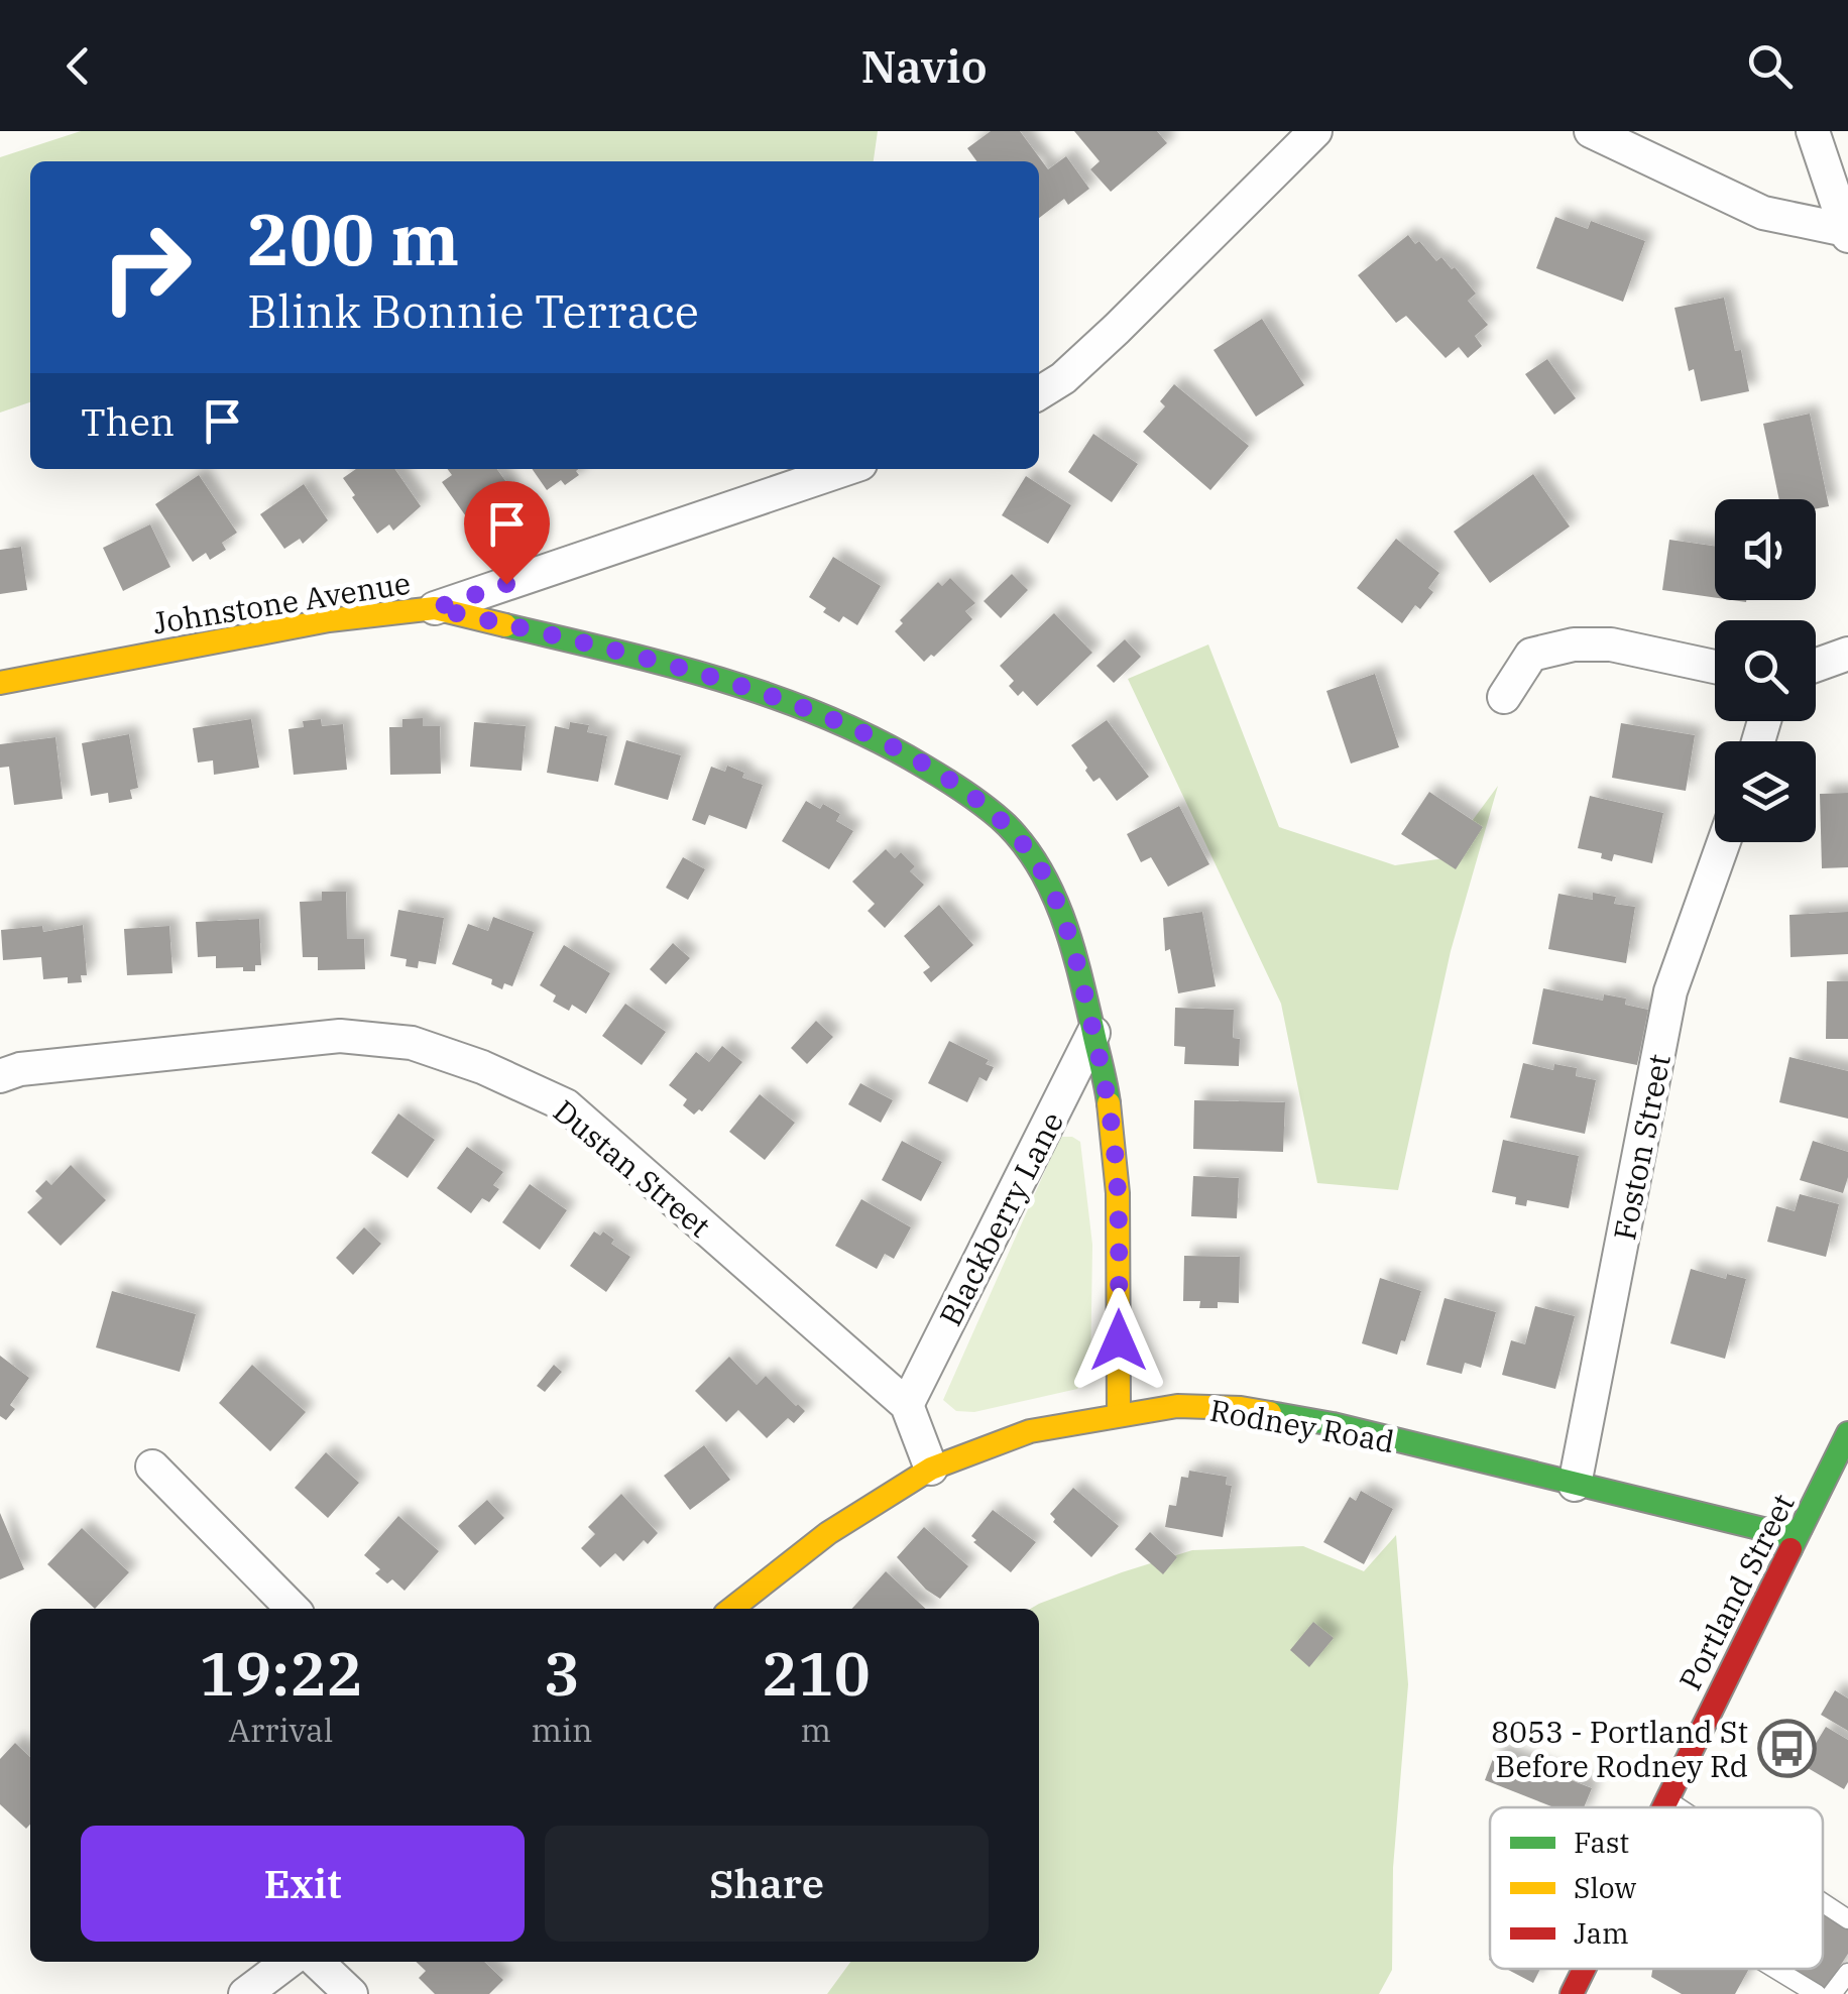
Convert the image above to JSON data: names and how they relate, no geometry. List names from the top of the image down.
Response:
{
  "streets": {
    "street": [
      "Johnstone Avenue",
      "Foston Street",
      "Dustan Street",
      "Blackberry Lane",
      "Rodney Road",
      "Portland Street"
    ]
  },
  "crossings": [
    ["Johnstone Avenue", "Blackberry Lane"],
    ["Johnstone Avenue", "Rodney Road"],
    ["Foston Street", "Rodney Road"],
    ["Dustan Street", "Blackberry Lane"],
    ["Dustan Street", "Rodney Road"],
    ["Rodney Road", "Portland Street"]
  ],
  "places": {
    "bus stop": ["8053 - Portland St Before Rodney Rd"]
  },
  "legend": ["Fast", "Slow", "Jam"],
  "page": {
    "header": "Navio",
    "turn": ["200 m", "Blink Bonnie Terrace"],
    "then": "Then",
    "eta": [
      "19:22",
      "Arrival",
      "3",
      "min",
      "210",
      "m"
    ],
    "buttons": ["Exit", "Share"]
  }
}
